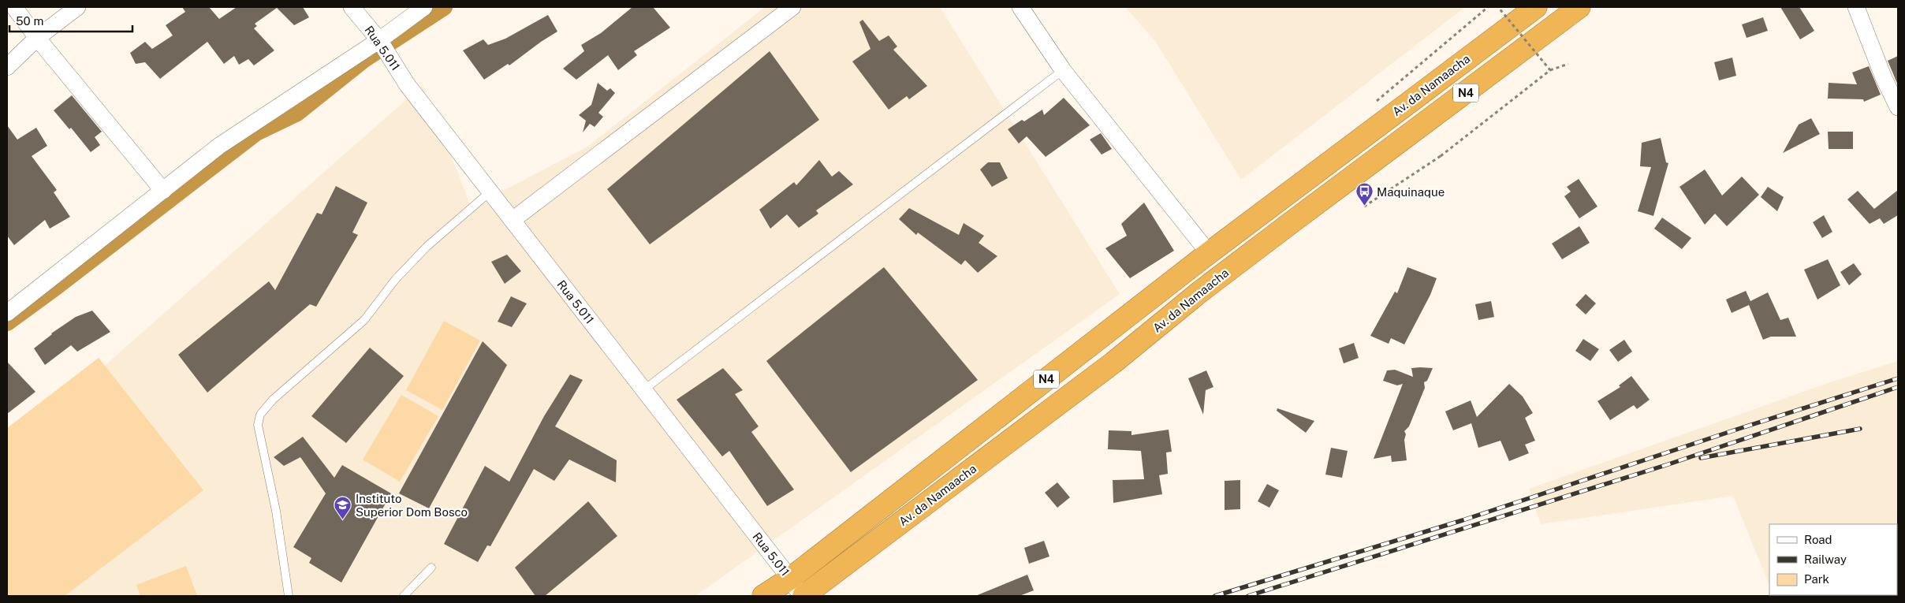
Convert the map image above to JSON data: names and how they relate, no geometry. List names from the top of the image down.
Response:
{
  "streets": {
    "highway": ["Av. da Namaacha", "N4"],
    "street": ["Rua 5.011"]
  },
  "crossings": [
    ["Rua 5.011", "Av. da Namaacha"]
  ],
  "places": {
    "bus stop": ["Maquinaque"],
    "school or university": ["Instituto Superior Dom Bosco"]
  },
  "legend": ["Road", "Railway", "Park"],
  "scale_bar": "50 m"
}
